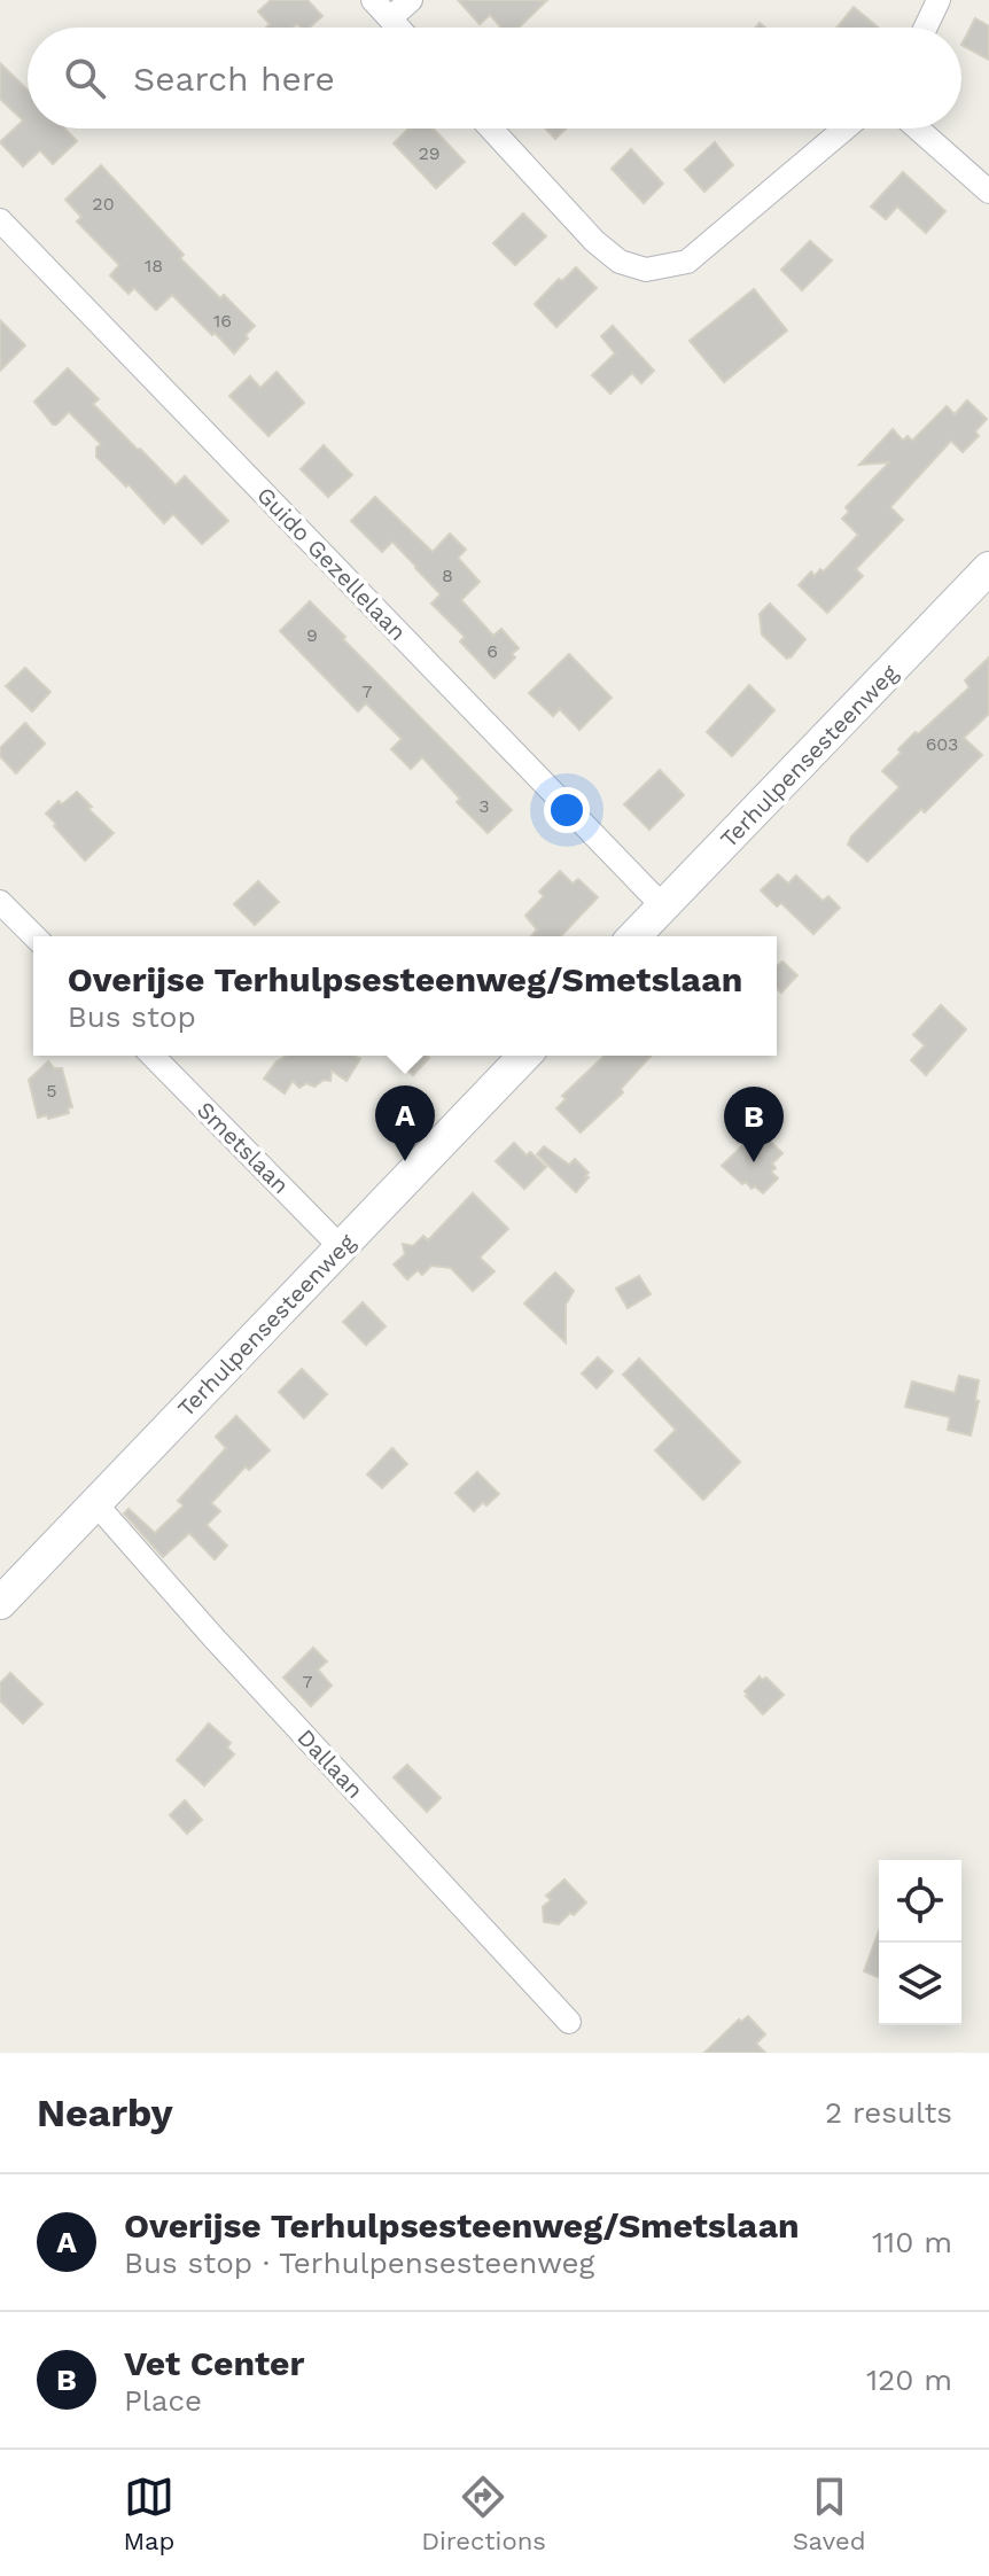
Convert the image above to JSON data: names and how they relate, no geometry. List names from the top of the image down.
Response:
{
  "streets": {
    "main road": ["Terhulpensesteenweg"],
    "street": ["Guido Gezellelaan", "Smetslaan", "Dallaan"]
  },
  "crossings": [
    ["Guido Gezellelaan", "Terhulpensesteenweg"],
    ["Terhulpensesteenweg", "Smetslaan"],
    ["Terhulpensesteenweg", "Dallaan"]
  ],
  "house_numbers": [
    "29",
    "20",
    "18",
    "16",
    "8",
    "9",
    "6",
    "7",
    "603",
    "3",
    "5",
    "7"
  ],
  "page": {
    "search": "Search here",
    "popup": ["Overijse Terhulpsesteenweg/Smetslaan", "Bus stop"],
    "pins": ["A", "B"],
    "heading": ["Nearby", "2 results"],
    "list": [
      {
        "mark": "A",
        "name": "Overijse Terhulpsesteenweg/Smetslaan",
        "note": "Bus stop · Terhulpensesteenweg",
        "value": "110 m"
      },
      {
        "mark": "B",
        "name": "Vet Center",
        "note": "Place",
        "value": "120 m"
      }
    ],
    "nav": ["Map", "Directions", "Saved"]
  }
}
